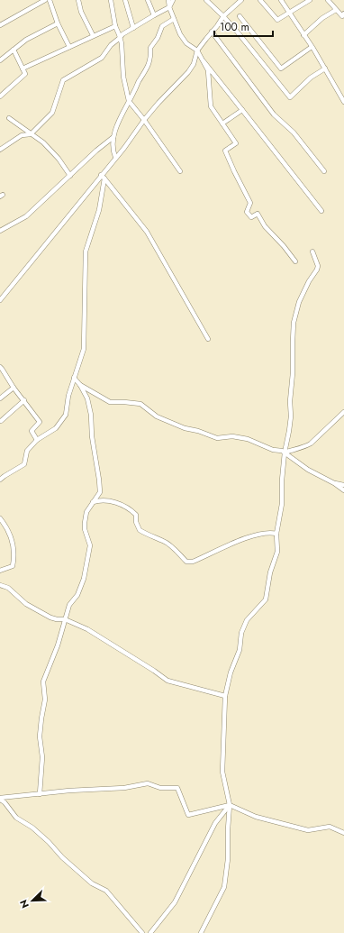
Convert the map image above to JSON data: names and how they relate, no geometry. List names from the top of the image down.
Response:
{
  "scale_bar": "100 m",
  "north": "bottom left"
}
